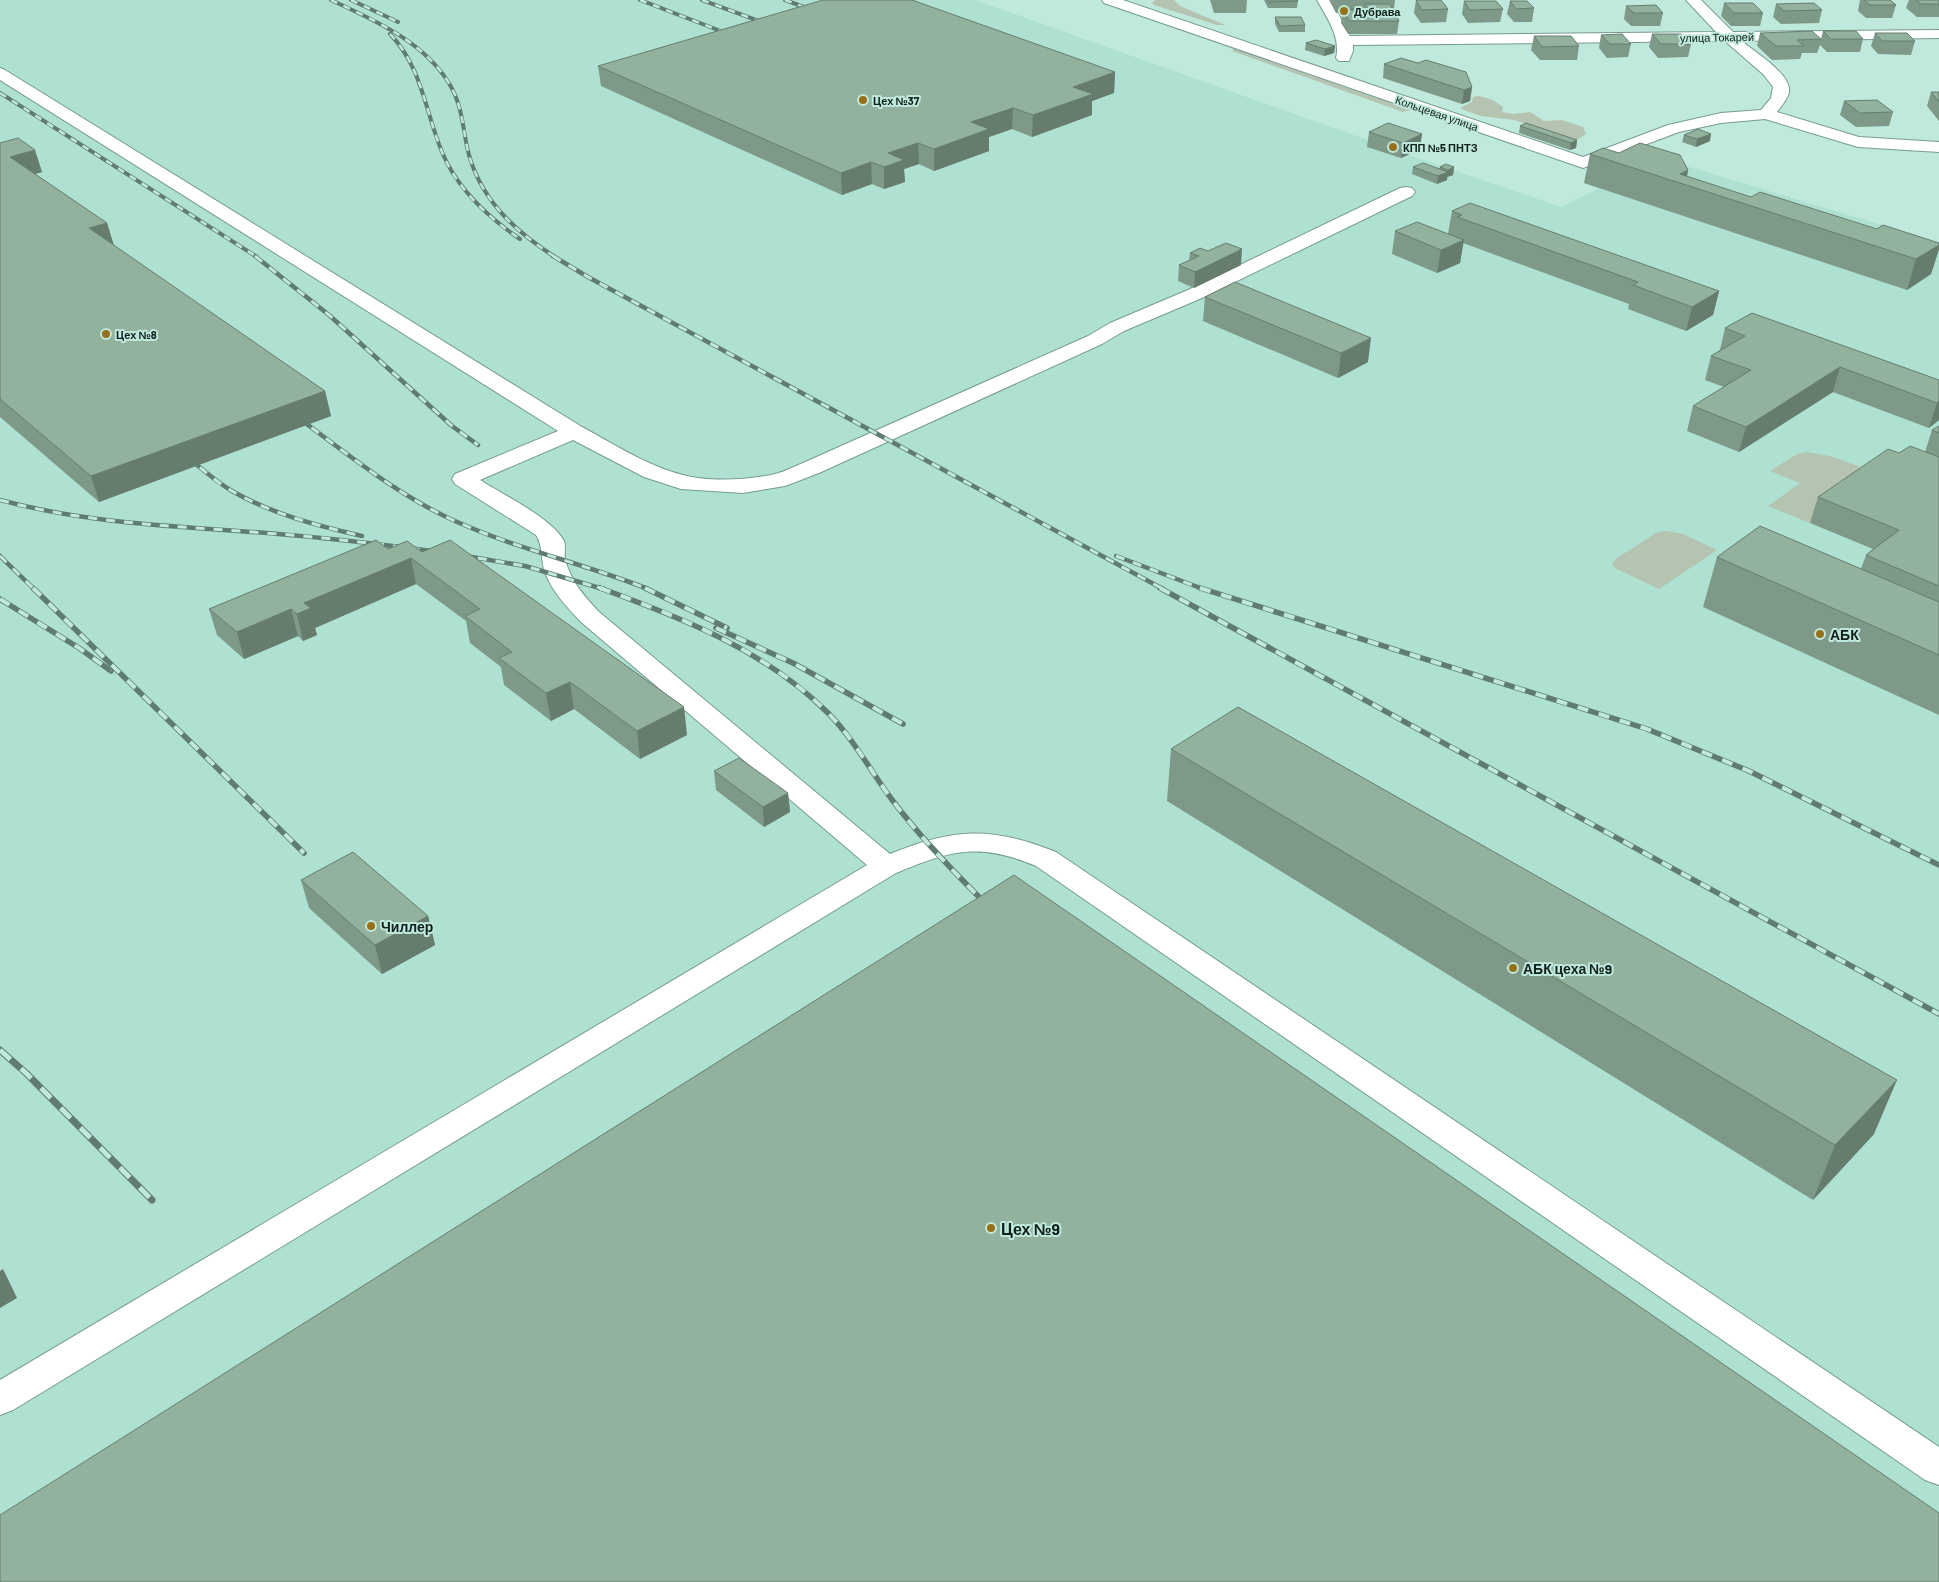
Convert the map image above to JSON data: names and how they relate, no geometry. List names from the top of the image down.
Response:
{
  "streets": {
    "street": ["улица Токарей", "Кольцевая улица"]
  },
  "places": [
    "Дубрава",
    "Цех №37",
    "КПП №5 ПНТЗ",
    "Цех №8",
    "АБК",
    "Чиллер",
    "АБК цеха №9",
    "Цех №9"
  ]
}
